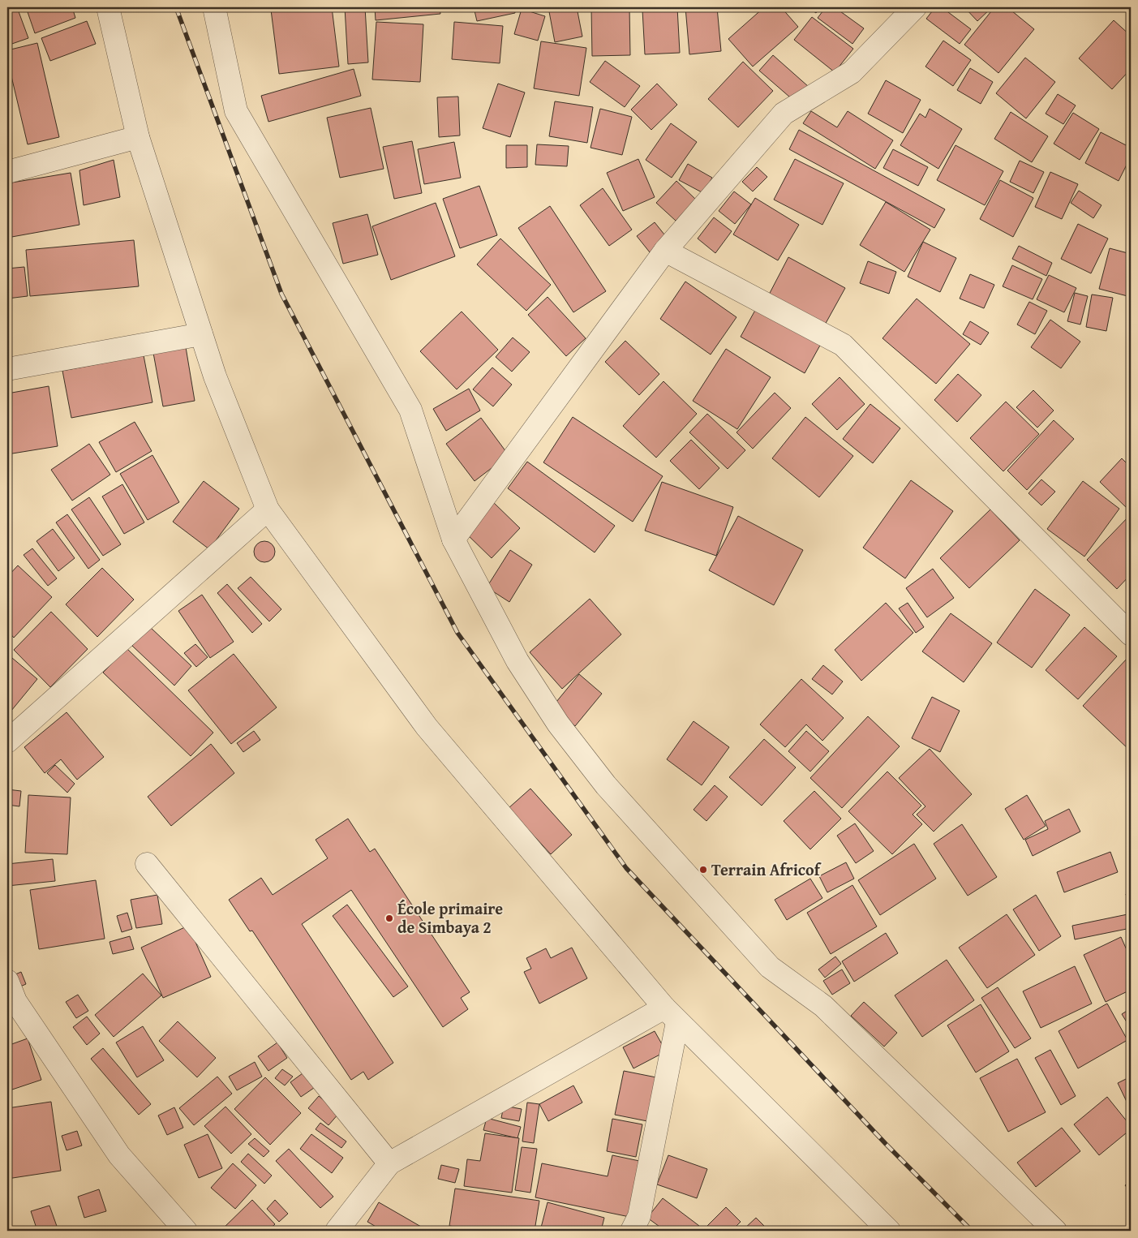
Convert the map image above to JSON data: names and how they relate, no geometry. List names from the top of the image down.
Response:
{
  "places": ["Terrain Africof", "École primaire de Simbaya 2"]
}
